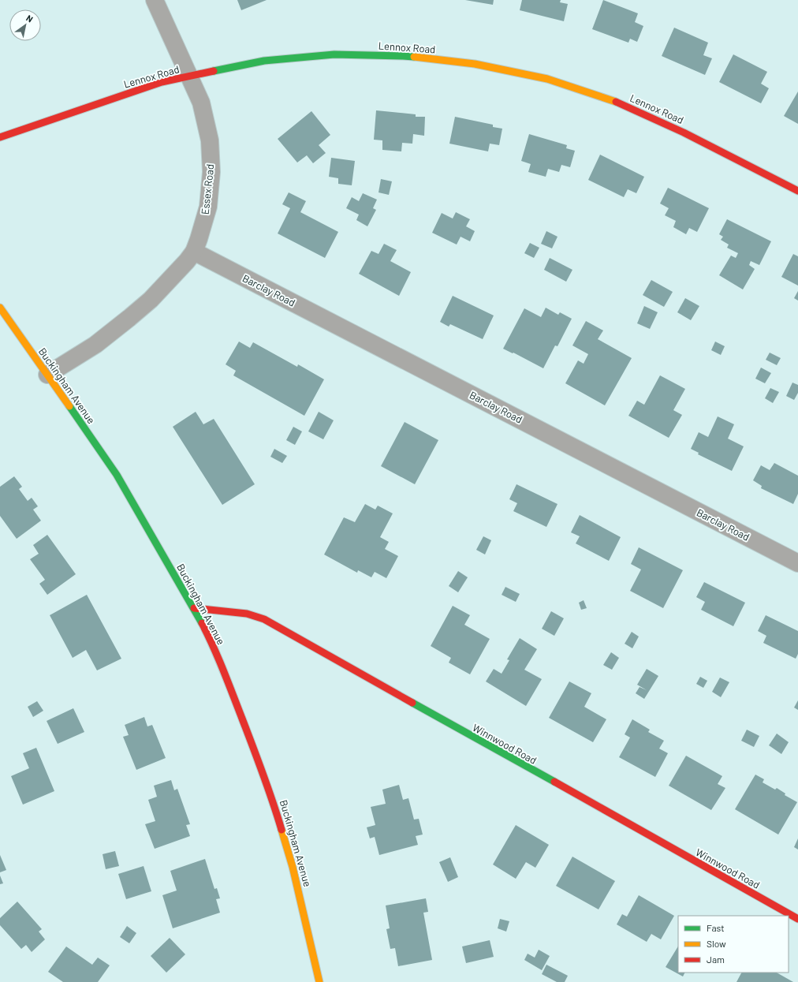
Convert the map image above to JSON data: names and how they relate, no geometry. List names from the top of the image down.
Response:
{
  "streets": {
    "street": [
      "Lennox Road",
      "Essex Road",
      "Barclay Road",
      "Buckingham Avenue",
      "Winnwood Road"
    ]
  },
  "crossings": [
    ["Lennox Road", "Essex Road"],
    ["Essex Road", "Barclay Road"],
    ["Essex Road", "Buckingham Avenue"],
    ["Buckingham Avenue", "Winnwood Road"]
  ],
  "legend": ["Fast", "Slow", "Jam"],
  "north": "top right"
}
